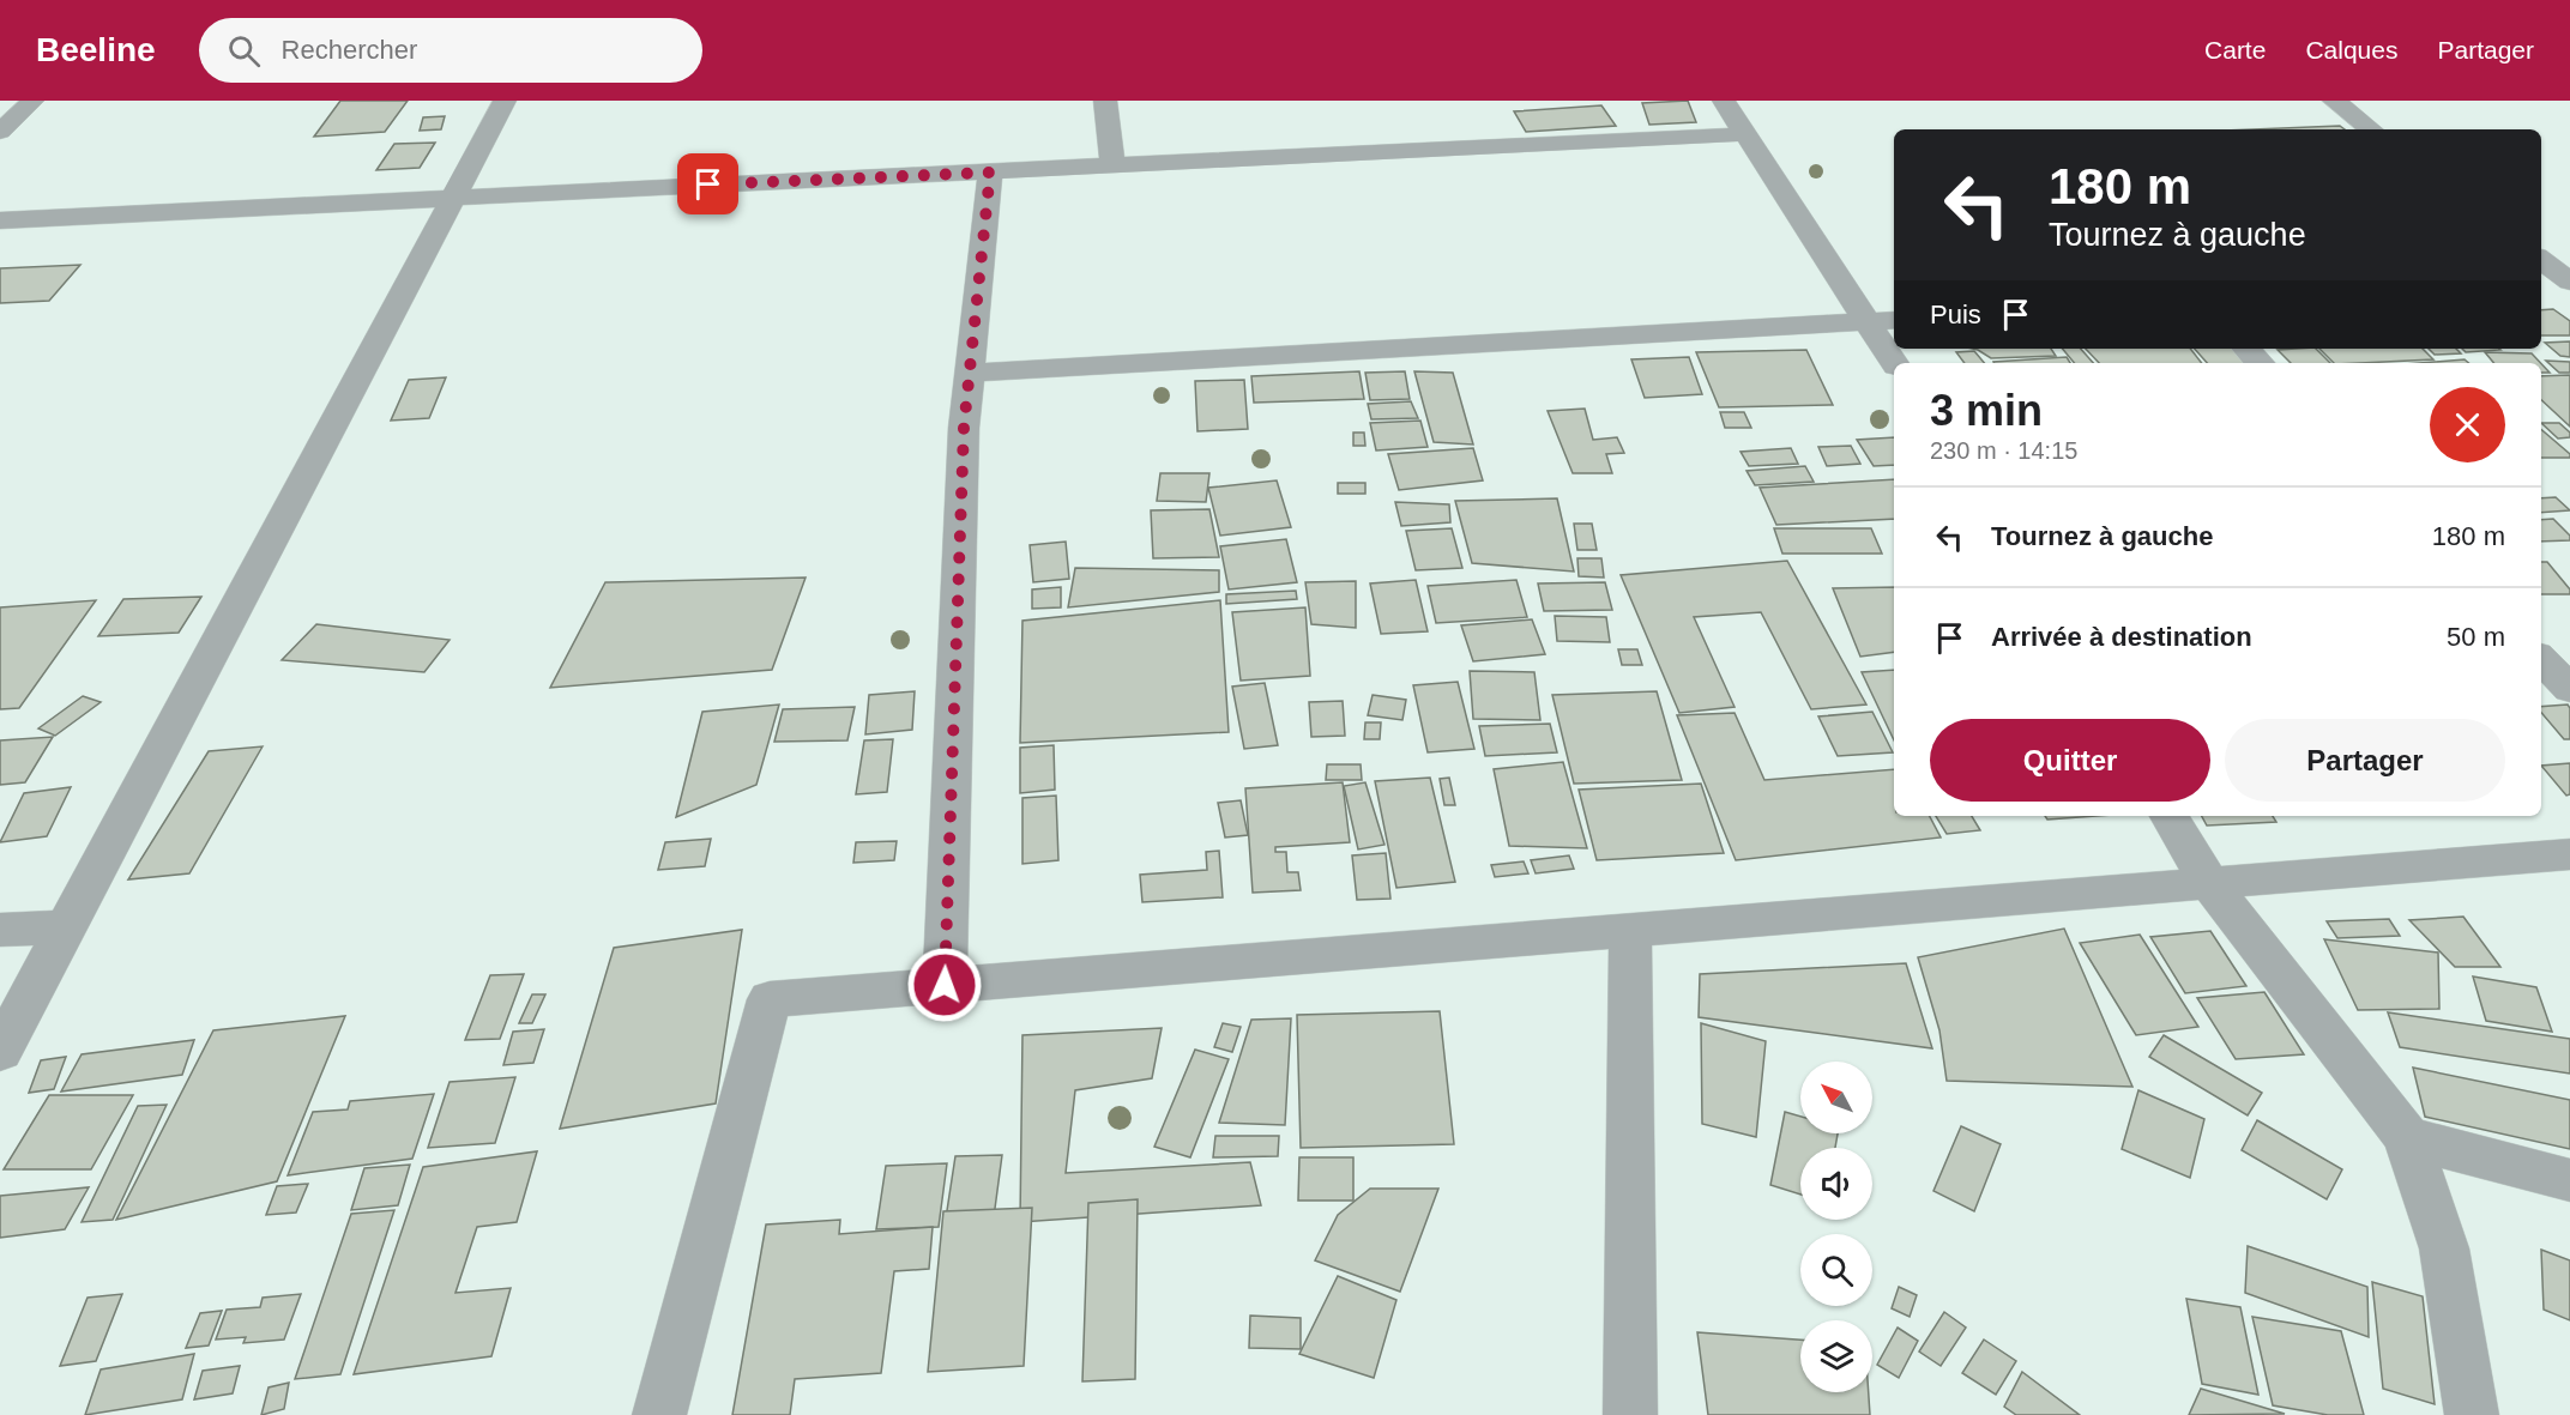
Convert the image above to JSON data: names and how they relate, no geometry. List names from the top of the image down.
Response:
{
  "north": "top left",
  "page": {
    "header": "Beeline",
    "search": "Rechercher",
    "nav": ["Carte", "Calques", "Partager"],
    "turn": ["180 m", "Tournez à gauche"],
    "then": "Puis",
    "heading": ["3 min", "230 m · 14:15"],
    "list": [
      {
        "name": "Tournez à gauche",
        "value": "180 m"
      },
      {
        "name": "Arrivée à destination",
        "value": "50 m"
      }
    ],
    "buttons": ["Quitter", "Partager"]
  }
}
